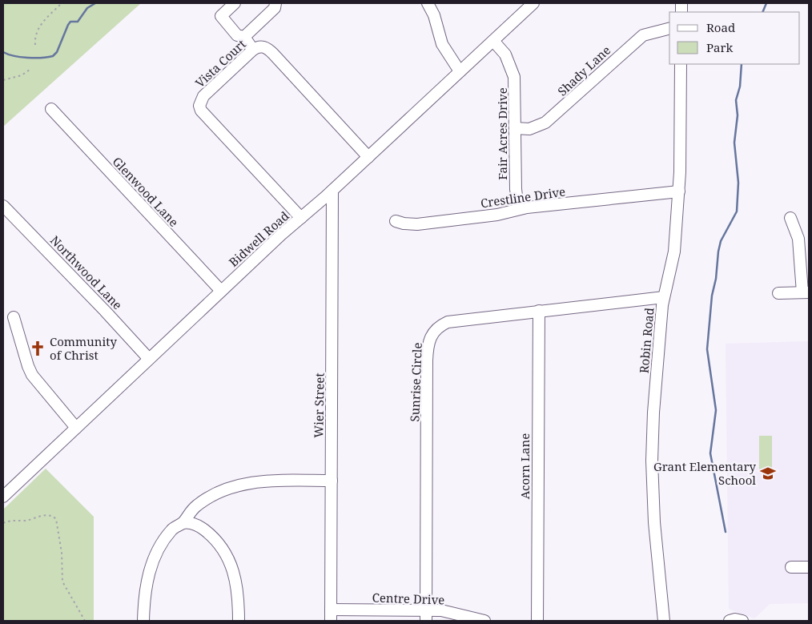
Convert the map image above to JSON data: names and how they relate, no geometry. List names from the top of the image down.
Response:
{
  "streets": {
    "street": [
      "Vista Court",
      "Shady Lane",
      "Fair Acres Drive",
      "Glenwood Lane",
      "Crestline Drive",
      "Bidwell Road",
      "Northwood Lane",
      "Robin Road",
      "Sunrise Circle",
      "Wier Street",
      "Acorn Lane",
      "Centre Drive"
    ]
  },
  "crossings": [
    ["Vista Court", "Bidwell Road"],
    ["Shady Lane", "Fair Acres Drive"],
    ["Fair Acres Drive", "Crestline Drive"],
    ["Fair Acres Drive", "Bidwell Road"],
    ["Glenwood Lane", "Bidwell Road"],
    ["Crestline Drive", "Robin Road"],
    ["Bidwell Road", "Northwood Lane"],
    ["Bidwell Road", "Wier Street"],
    ["Robin Road", "Sunrise Circle"],
    ["Sunrise Circle", "Acorn Lane"],
    ["Sunrise Circle", "Centre Drive"],
    ["Wier Street", "Centre Drive"]
  ],
  "places": {
    "church": ["Community of Christ"],
    "school or university": ["Grant Elementary School"]
  },
  "legend": ["Road", "Park"]
}
